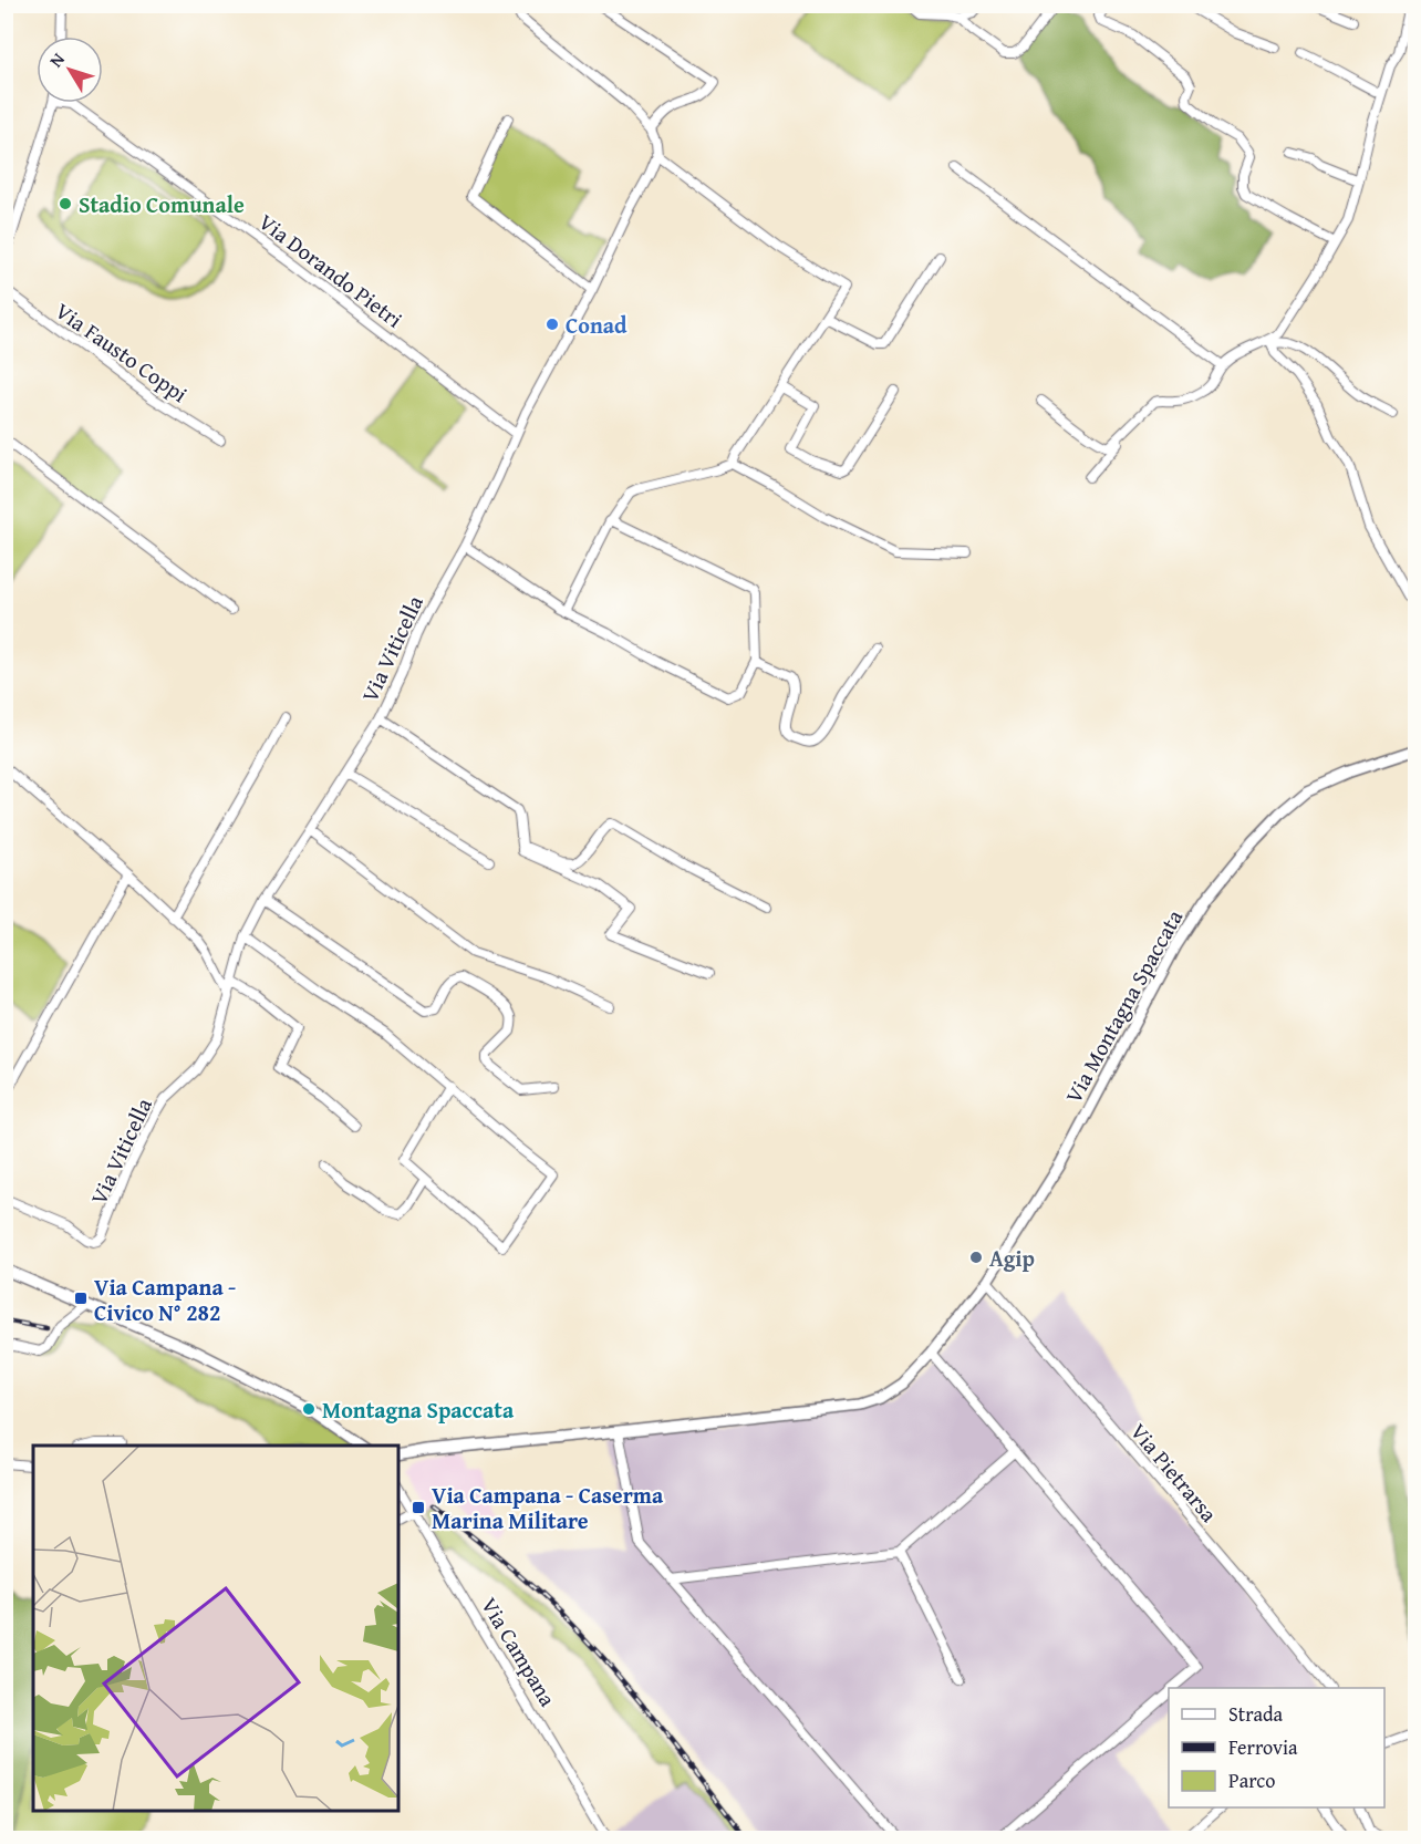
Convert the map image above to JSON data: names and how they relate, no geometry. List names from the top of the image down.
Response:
{
  "streets": {
    "main road": ["Via Montagna Spaccata"],
    "street": [
      "Via Dorando Pietri",
      "Via Fausto Coppi",
      "Via Viticella",
      "Via Pietrarsa",
      "Via Campana"
    ]
  },
  "crossings": [
    ["Via Dorando Pietri", "Via Viticella"],
    ["Via Montagna Spaccata", "Via Pietrarsa"]
  ],
  "places": {
    "other": [
      "Stadio Comunale",
      "Conad",
      "Agip",
      "Montagna Spaccata"
    ],
    "transit": ["Via Campana - Civico N° 282", "Via Campana - Caserma Marina Militare"]
  },
  "legend": ["Strada", "Ferrovia", "Parco"],
  "north": "top left"
}
